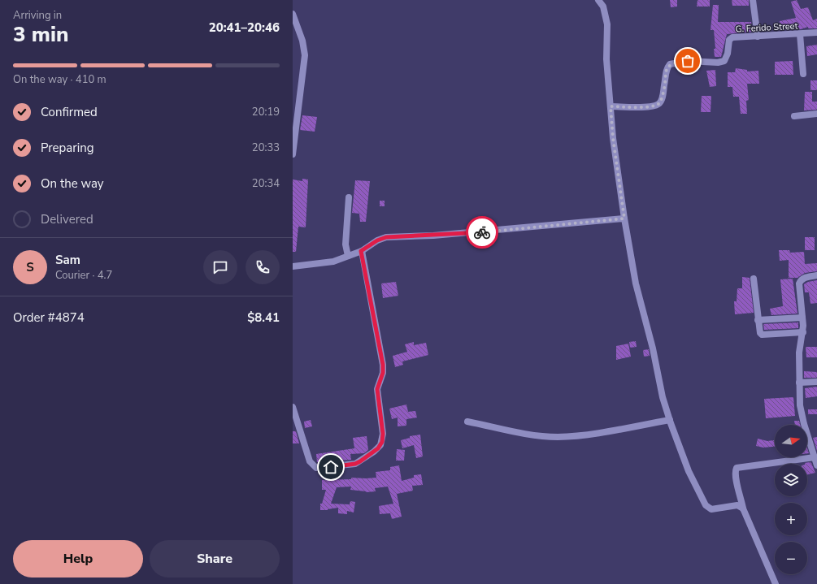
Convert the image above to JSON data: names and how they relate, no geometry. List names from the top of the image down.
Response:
{
  "streets": {
    "street": ["G. Ferido Street"]
  },
  "north": "right",
  "page": {
    "heading": ["3 min", "Arriving in", "20:41–20:46"],
    "panel": [
      "Sam",
      "Courier · 4.7",
      "Order #4874",
      "$8.41"
    ],
    "bar": "On the way · 410 m",
    "list": [
      ["Confirmed", "20:19"],
      ["Preparing", "20:33"],
      ["On the way", "20:34"],
      "Delivered"
    ],
    "round": "S",
    "map_buttons": ["+", "−"],
    "buttons": ["Help", "Share"]
  }
}
